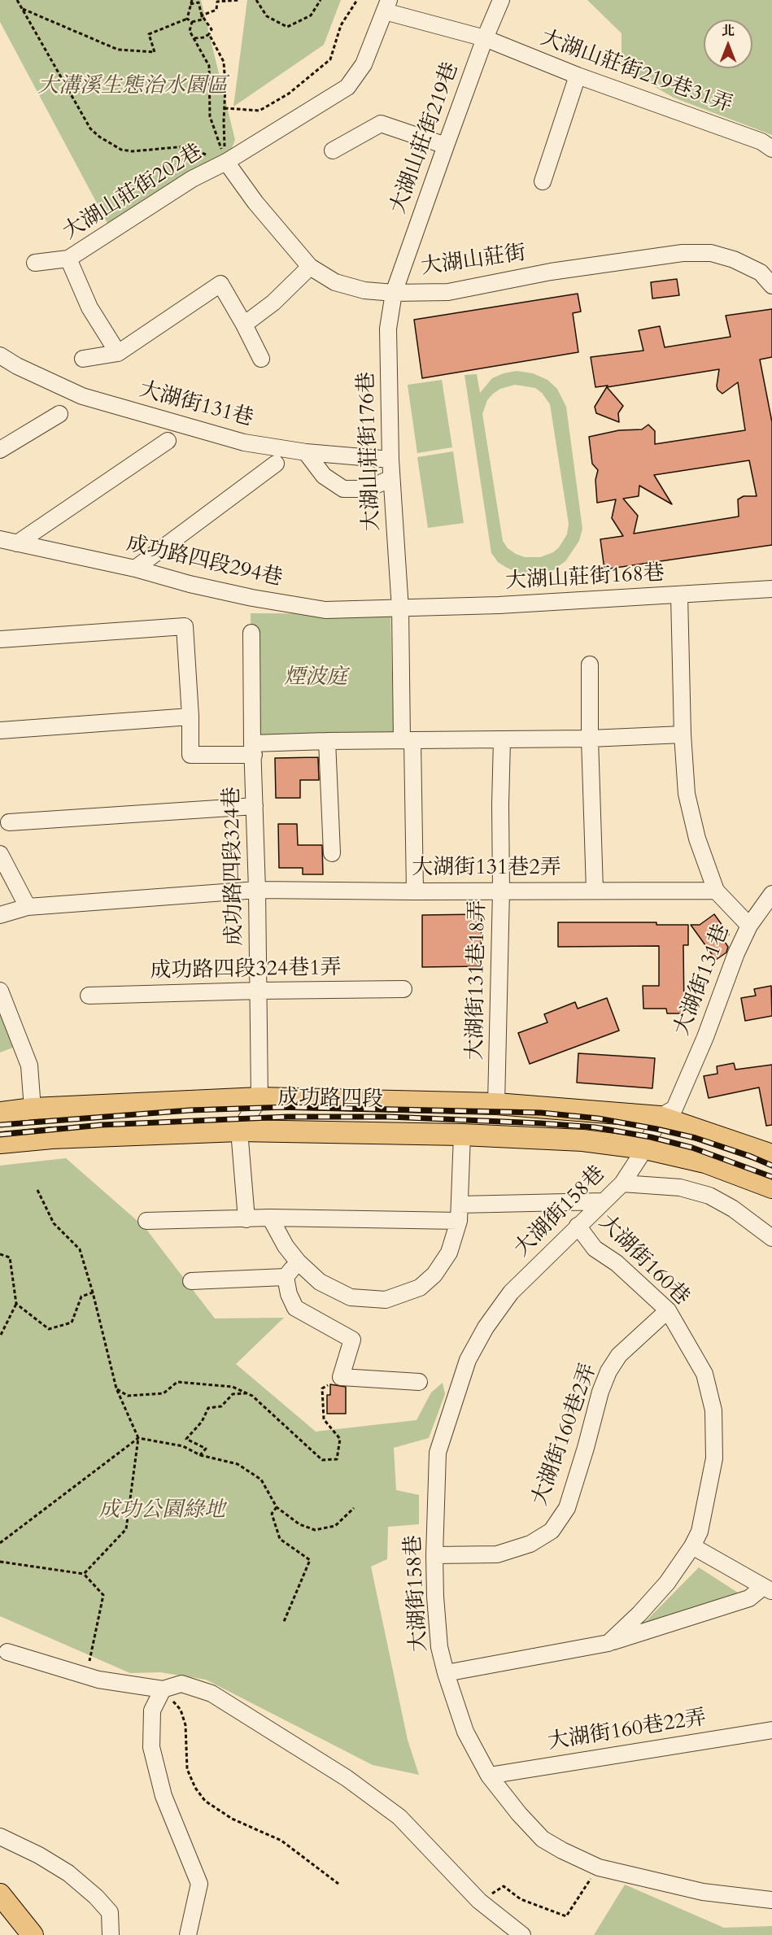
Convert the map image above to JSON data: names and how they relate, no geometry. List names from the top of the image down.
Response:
{
  "streets": {
    "main road": ["成功路四段"],
    "street": [
      "大湖山莊街219巷31弄",
      "大湖山莊街219巷",
      "大湖山莊街202巷",
      "大湖山莊街",
      "大湖街131巷",
      "大湖山莊街176巷",
      "成功路四段294巷",
      "大湖山莊街168巷",
      "成功路四段324巷",
      "大湖街131巷2弄",
      "成功路四段324巷1弄",
      "大湖街131巷18弄",
      "大湖街158巷",
      "大湖街160巷",
      "大湖街160巷2弄",
      "大湖街160巷22弄"
    ]
  },
  "crossings": [
    ["大湖山莊街219巷31弄", "大湖山莊街219巷"],
    ["大湖山莊街219巷31弄", "大湖山莊街202巷"],
    ["大湖山莊街219巷", "大湖山莊街"],
    ["大湖山莊街219巷", "大湖山莊街176巷"],
    ["大湖山莊街202巷", "大湖山莊街"],
    ["大湖山莊街", "大湖山莊街176巷"],
    ["大湖街131巷", "大湖山莊街176巷"],
    ["大湖街131巷", "大湖山莊街168巷"],
    ["大湖街131巷", "大湖街131巷2弄"],
    ["大湖街131巷", "成功路四段"],
    ["大湖街131巷", "大湖街158巷"],
    ["大湖山莊街176巷", "成功路四段294巷"],
    ["大湖山莊街176巷", "大湖山莊街168巷"],
    ["成功路四段294巷", "大湖山莊街168巷"],
    ["成功路四段324巷", "大湖街131巷2弄"],
    ["成功路四段324巷", "成功路四段324巷1弄"],
    ["成功路四段324巷", "成功路四段"],
    ["大湖街131巷2弄", "大湖街131巷18弄"],
    ["大湖街131巷18弄", "成功路四段"],
    ["成功路四段", "大湖街158巷"],
    ["大湖街158巷", "大湖街160巷"],
    ["大湖街158巷", "大湖街160巷2弄"],
    ["大湖街158巷", "大湖街160巷22弄"],
    ["大湖街160巷", "大湖街160巷2弄"]
  ],
  "parks": ["大溝溪生態治水園區", "煙波庭", "成功公園綠地"],
  "north": "top"
}
